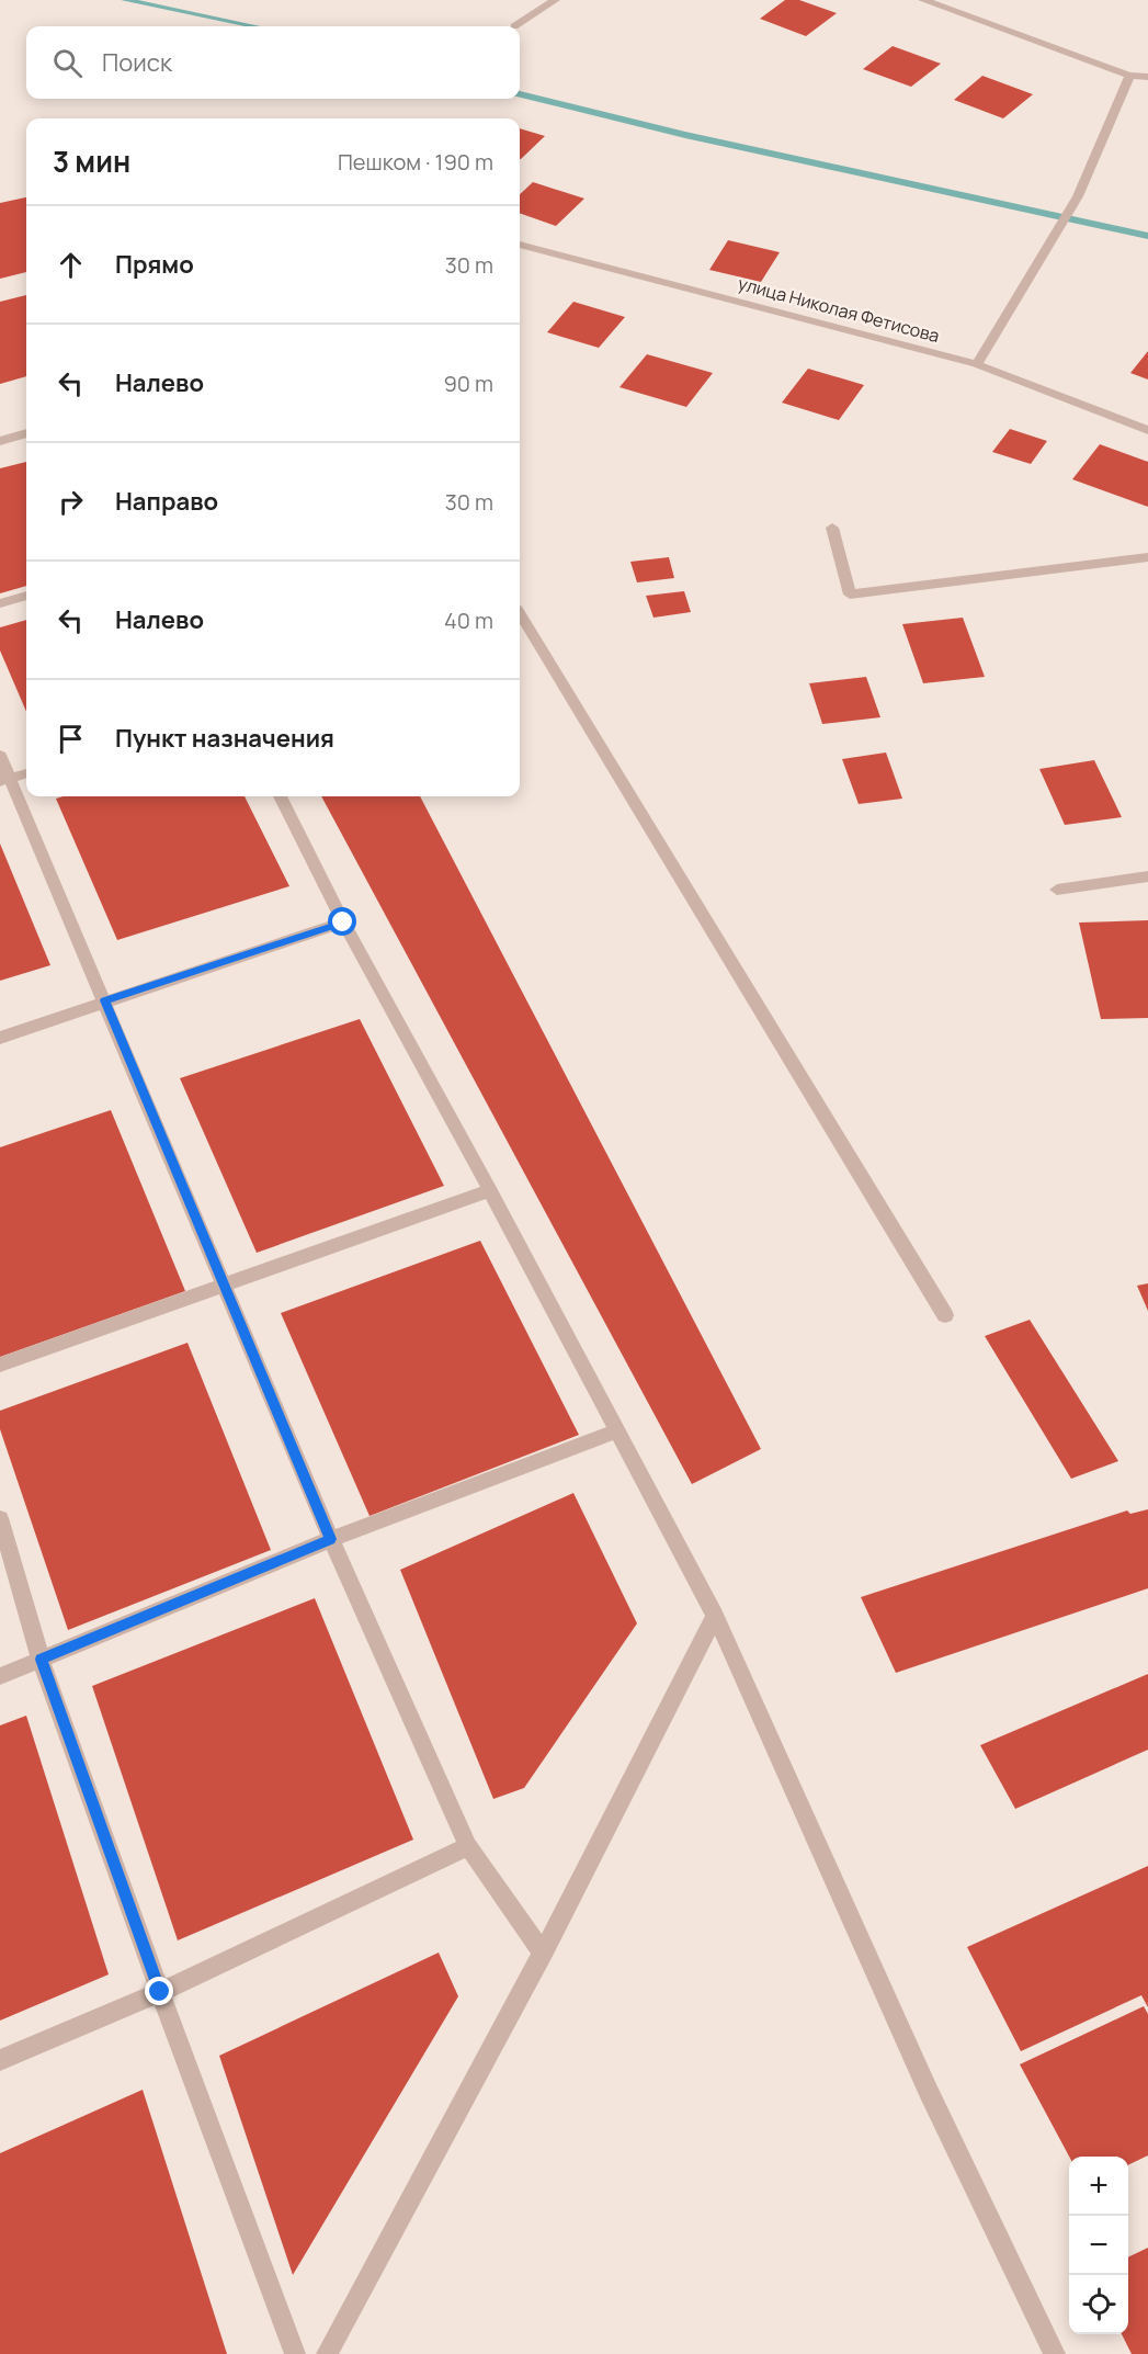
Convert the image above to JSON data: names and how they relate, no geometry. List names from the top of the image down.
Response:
{
  "streets": {
    "street": ["улица Николая Фетисова"]
  },
  "page": {
    "search": "Поиск",
    "heading": ["3 мин", "Пешком · 190 m"],
    "list": [
      ["Прямо", "30 m"],
      ["Налево", "90 m"],
      ["Направо", "30 m"],
      ["Налево", "40 m"],
      "Пункт назначения"
    ],
    "map_buttons": ["+", "−"]
  }
}
